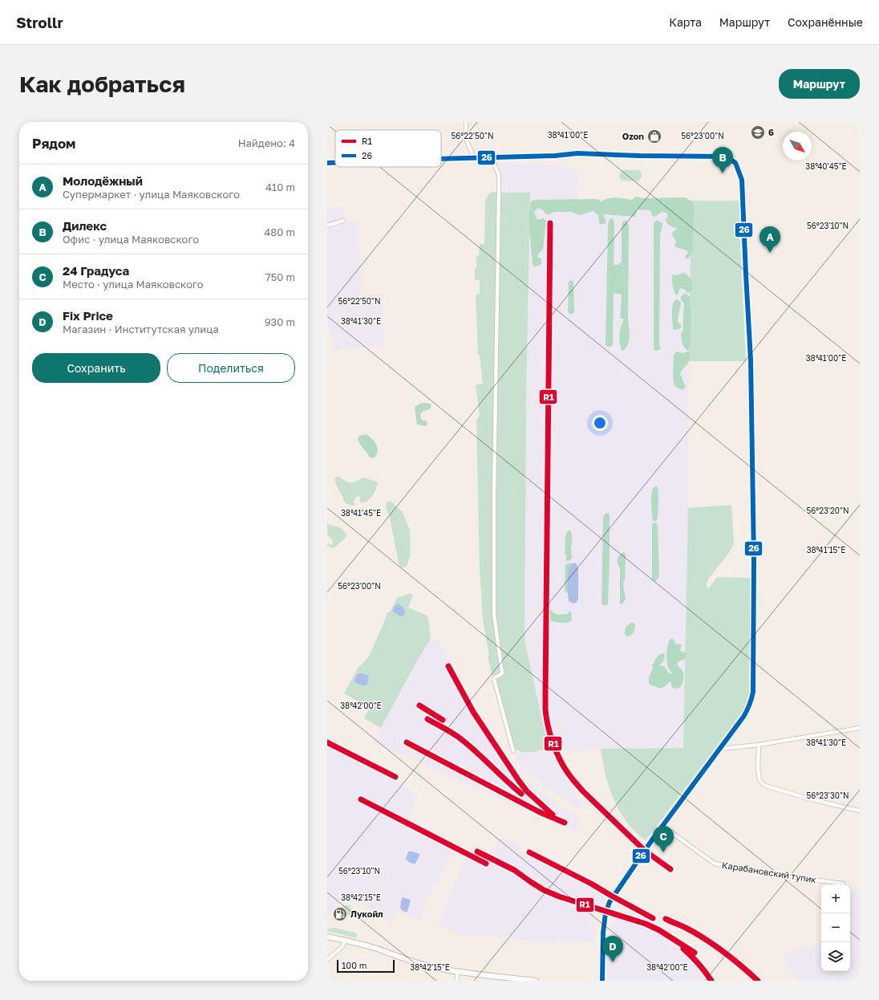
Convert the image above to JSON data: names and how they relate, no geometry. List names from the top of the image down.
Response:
{
  "streets": {
    "street": ["Карабановский тупик"]
  },
  "places": {
    "school or university": ["6"],
    "shop": ["Ozon"],
    "fuel station": ["Лукойл"]
  },
  "lines": ["transit line 26", "transit line R1"],
  "legend": ["R1", "26"],
  "scale_bar": "100 m",
  "north": "bottom right",
  "page": {
    "header": "Strollr",
    "nav": ["Карта", "Маршрут", "Сохранённые"],
    "buttons": [
      "Маршрут",
      ["Сохранить", "Поделиться"]
    ],
    "title": "Как добраться",
    "heading": ["Рядом", "Найдено: 4"],
    "pins": [
      "B",
      "A",
      "C",
      "D"
    ],
    "list": [
      {
        "mark": "A",
        "name": "Молодёжный",
        "note": "Супермаркет · улица Маяковского",
        "value": "410 m"
      },
      {
        "mark": "B",
        "name": "Дилекс",
        "note": "Офис · улица Маяковского",
        "value": "480 m"
      },
      {
        "mark": "C",
        "name": "24 Градуса",
        "note": "Место · улица Маяковского",
        "value": "750 m"
      },
      {
        "mark": "D",
        "name": "Fix Price",
        "note": "Магазин · Институтская улица",
        "value": "930 m"
      }
    ],
    "map_buttons": ["+", "−"],
    "scale": "100 m"
  },
  "coordinates": [
    "38°41'00\"E",
    "56°22'50\"N",
    "56°23'00\"N",
    "38°40'45\"E",
    "56°23'10\"N",
    "38°41'30\"E",
    "56°23'20\"N",
    "38°41'45\"E",
    "38°41'15\"E",
    "38°42'00\"E",
    "56°23'30\"N",
    "38°42'15\"E"
  ]
}
